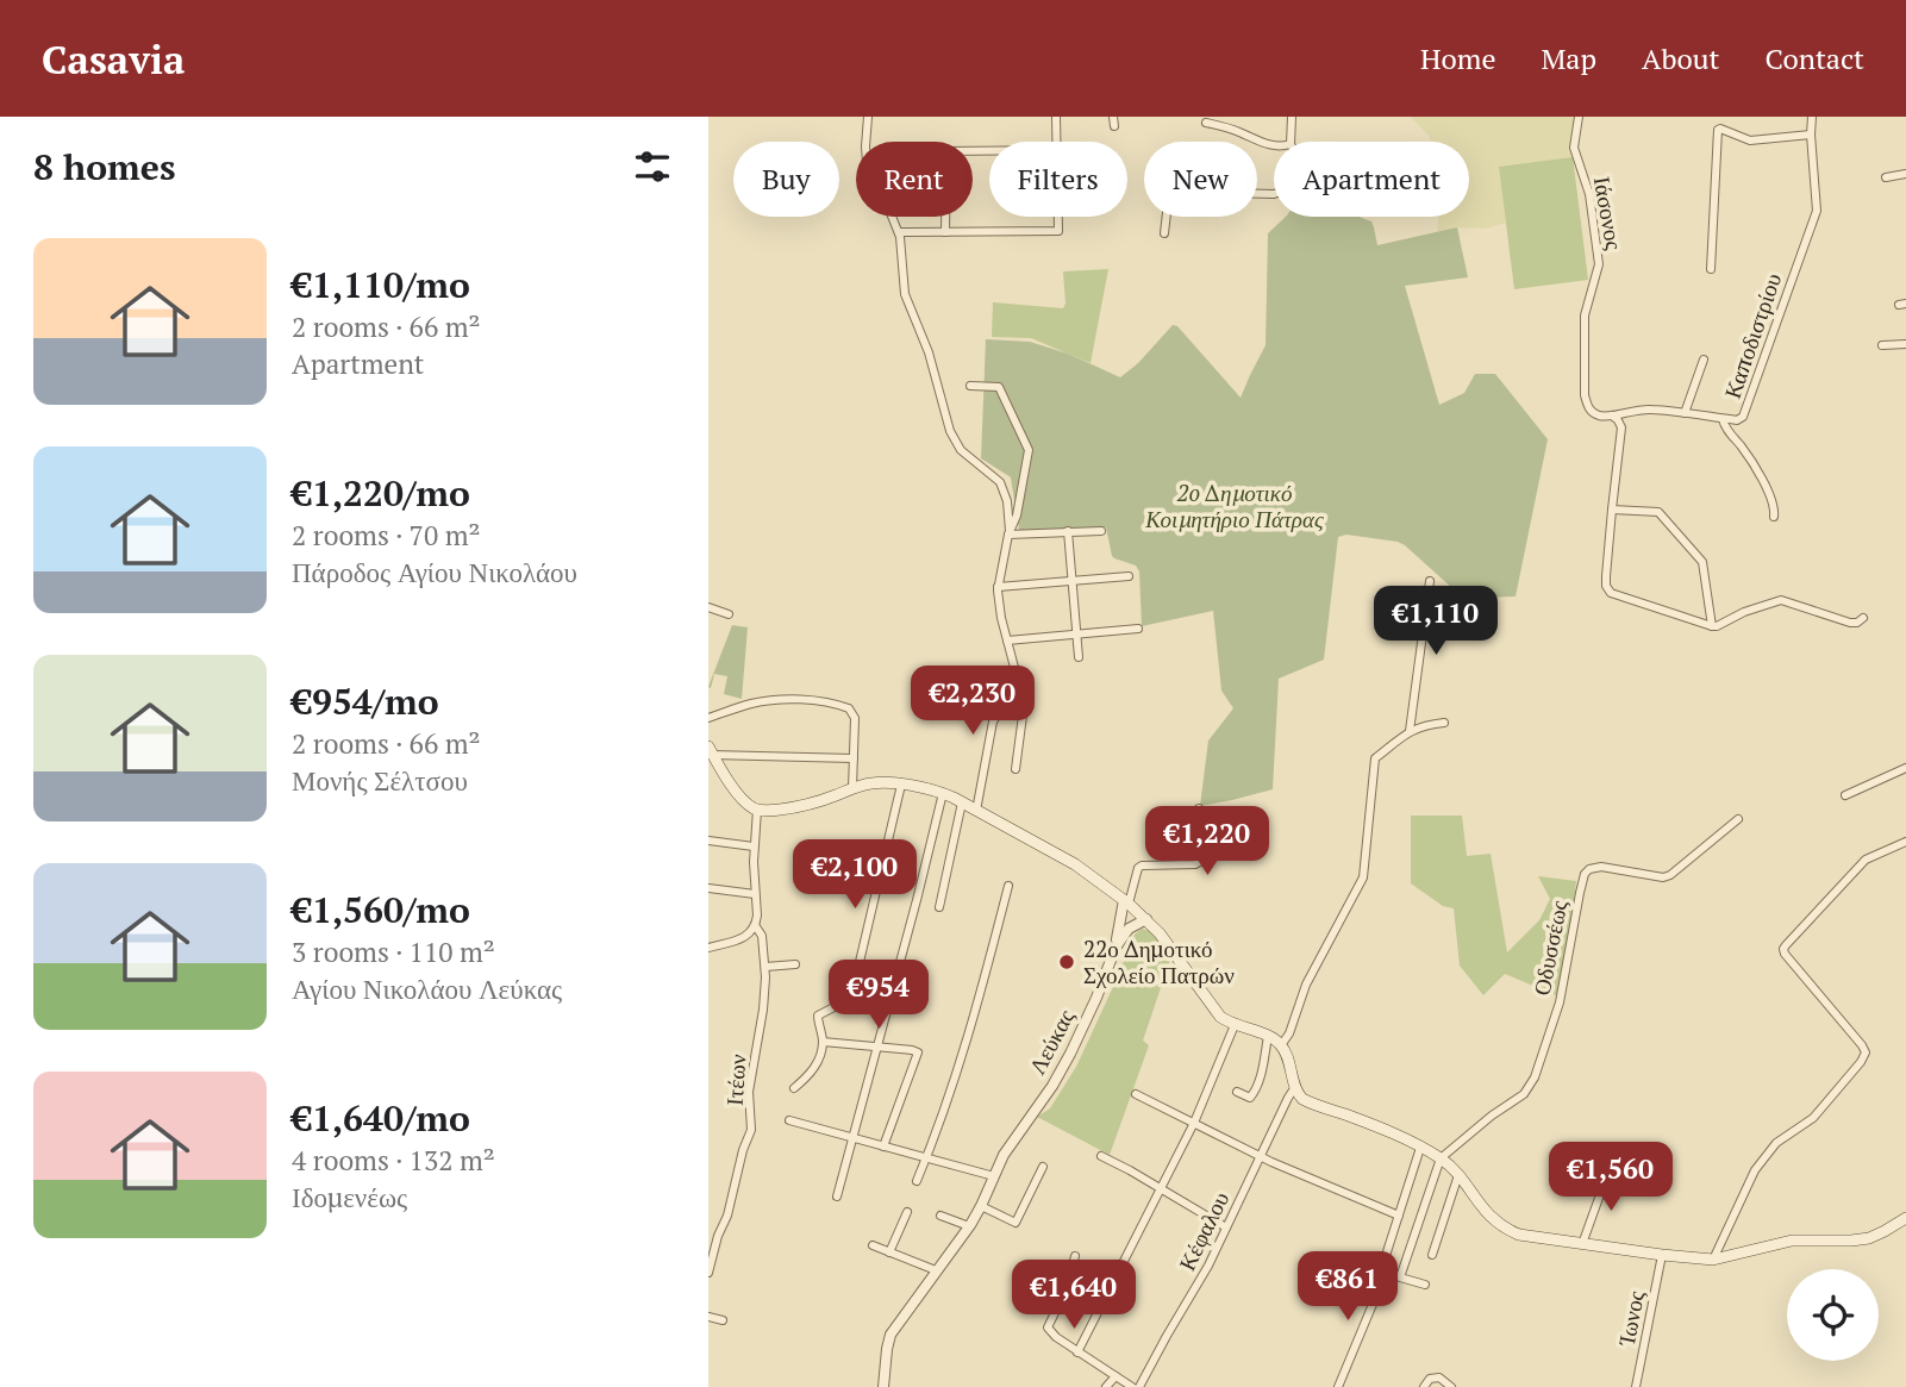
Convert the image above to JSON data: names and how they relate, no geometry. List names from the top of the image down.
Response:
{
  "streets": {
    "street": [
      "Ιάσονος",
      "Καποδιστρίου",
      "Οδυσσέως",
      "Λεύκας",
      "Ιτέων",
      "Κέφαλου",
      "Ίωνος"
    ]
  },
  "crossings": [
    ["Ιάσονος", "Καποδιστρίου"]
  ],
  "parks": ["2o Δημοτικό Κοιμητήριο Πάτρας"],
  "places": ["22ο Δημοτικό Σχολείο Πατρών"],
  "page": {
    "header": "Casavia",
    "nav": [
      "Home",
      "Map",
      "About",
      "Contact"
    ],
    "heading": "8 homes",
    "chip": [
      "Buy",
      "Rent",
      "Filters",
      "New",
      "Apartment"
    ],
    "list": [
      {
        "name": "€1,110/mo",
        "note": "2 rooms · 66 m² · Apartment"
      },
      {
        "name": "€1,220/mo",
        "note": "2 rooms · 70 m² · Πάροδος Αγίου Νικολάου"
      },
      {
        "name": "€954/mo",
        "note": "2 rooms · 66 m² · Μονής Σέλτσου"
      },
      {
        "name": "€1,560/mo",
        "note": "3 rooms · 110 m² · Αγίου Νικολάου Λεύκας"
      },
      {
        "name": "€1,640/mo",
        "note": "4 rooms · 132 m² · Ιδομενέως"
      }
    ],
    "price": [
      "€1,110",
      "€2,230",
      "€1,220",
      "€2,100",
      "€954",
      "€1,560",
      "€861",
      "€1,640"
    ]
  }
}
